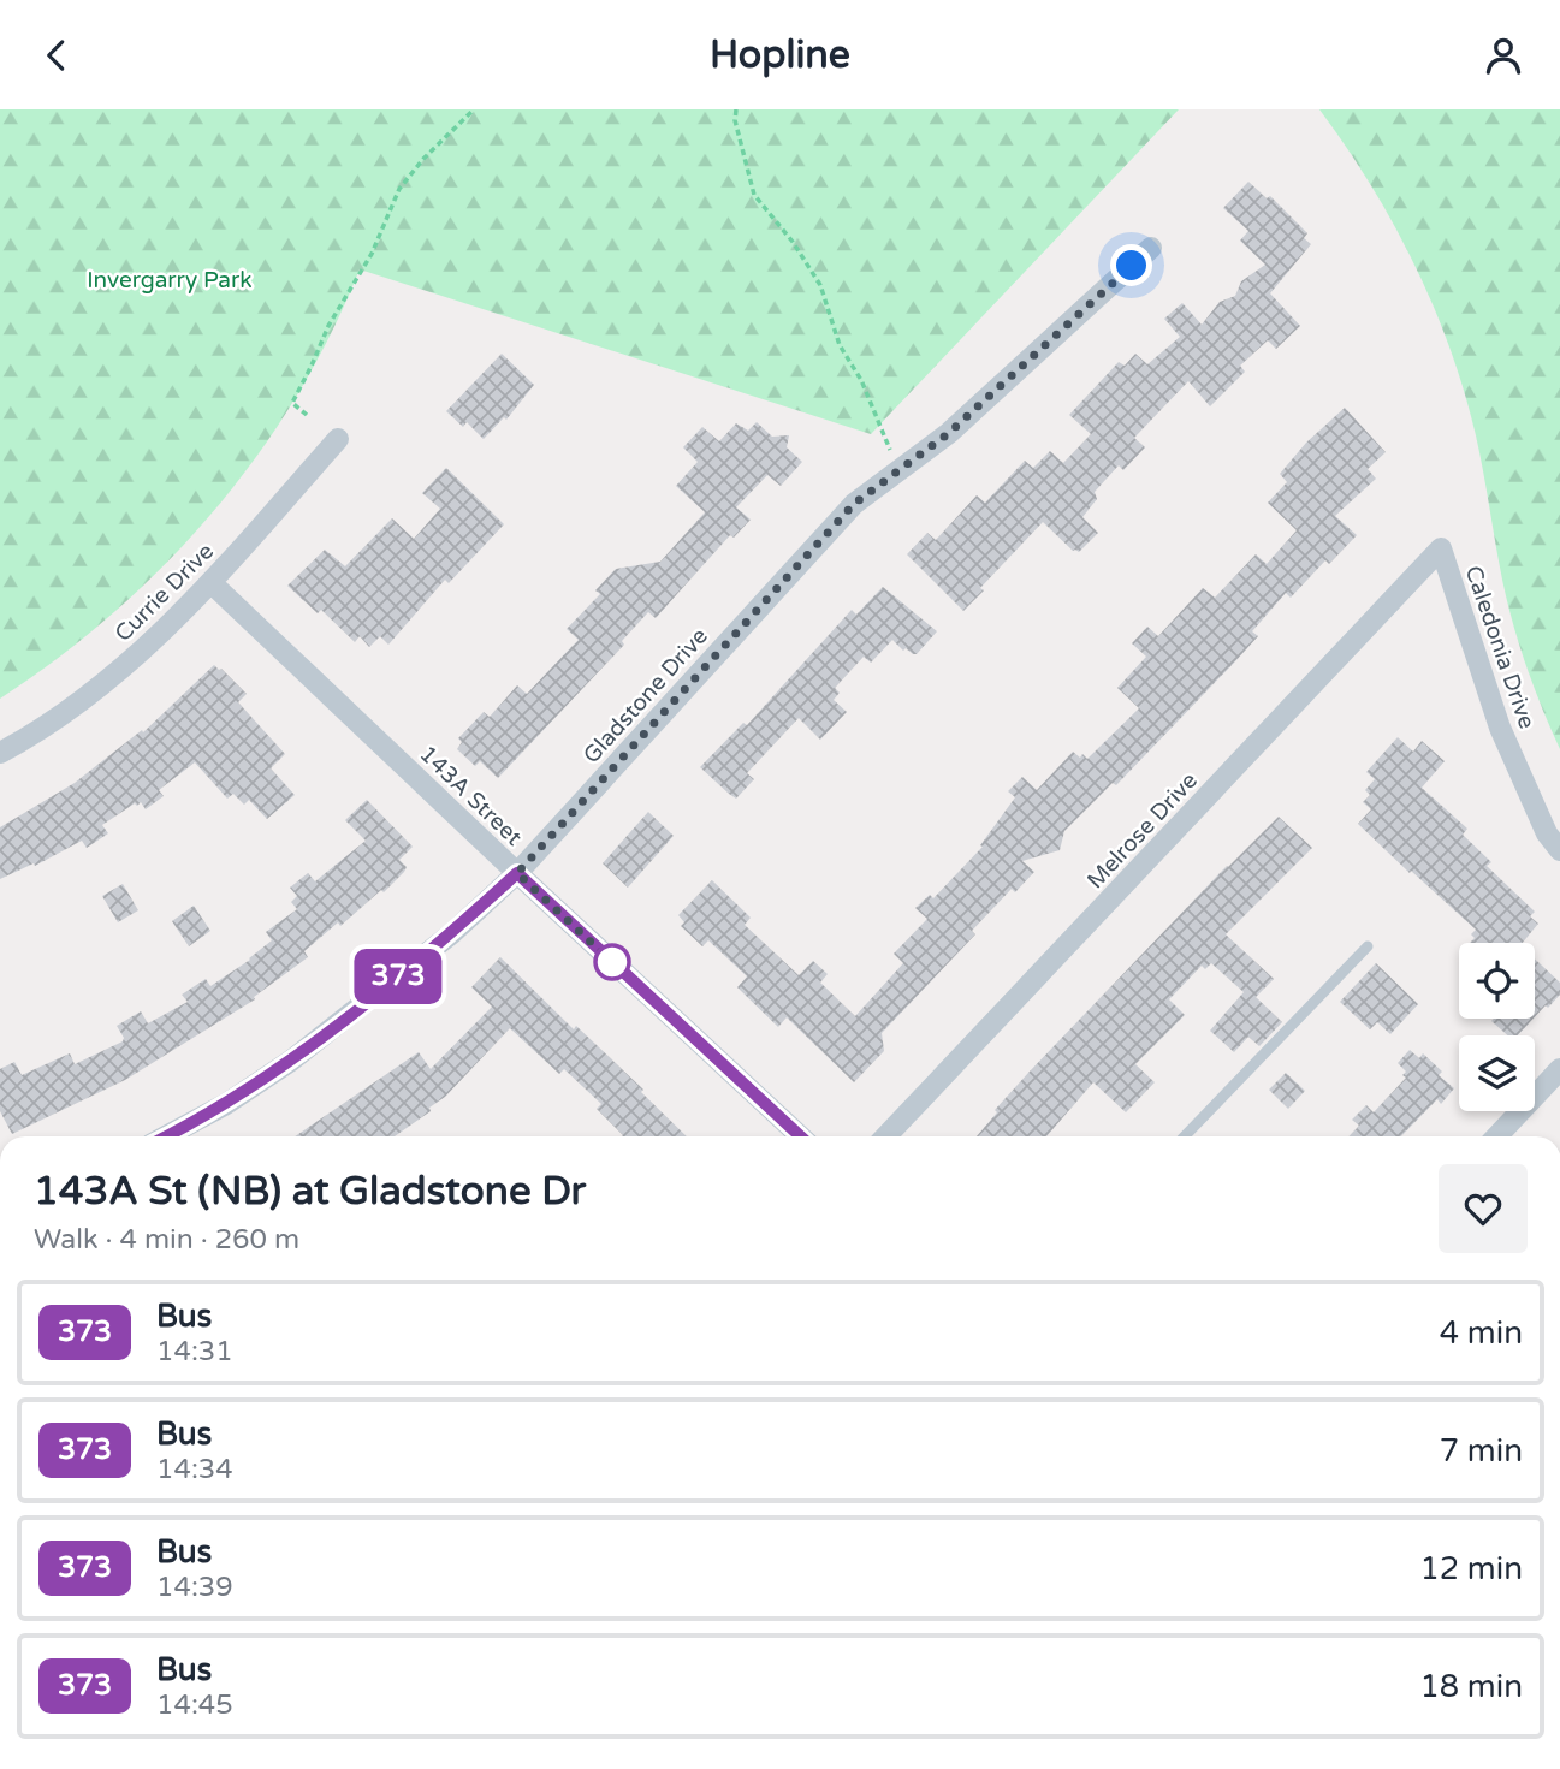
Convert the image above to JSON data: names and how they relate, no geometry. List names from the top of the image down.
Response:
{
  "streets": {
    "street": [
      "Currie Drive",
      "Caledonia Drive",
      "Gladstone Drive",
      "143A Street",
      "Melrose Drive"
    ]
  },
  "crossings": [
    ["Currie Drive", "143A Street"],
    ["Caledonia Drive", "Melrose Drive"],
    ["Gladstone Drive", "143A Street"]
  ],
  "parks": ["Invergarry Park"],
  "lines": ["bus line 373"],
  "page": {
    "header": "Hopline",
    "on_map": "373",
    "heading": ["143A St (NB) at Gladstone Dr", "Walk · 4 min · 260 m"],
    "list": [
      {
        "mark": "373",
        "name": "Bus",
        "note": "14:31",
        "value": "4 min"
      },
      {
        "mark": "373",
        "name": "Bus",
        "note": "14:34",
        "value": "7 min"
      },
      {
        "mark": "373",
        "name": "Bus",
        "note": "14:39",
        "value": "12 min"
      },
      {
        "mark": "373",
        "name": "Bus",
        "note": "14:45",
        "value": "18 min"
      }
    ]
  }
}
